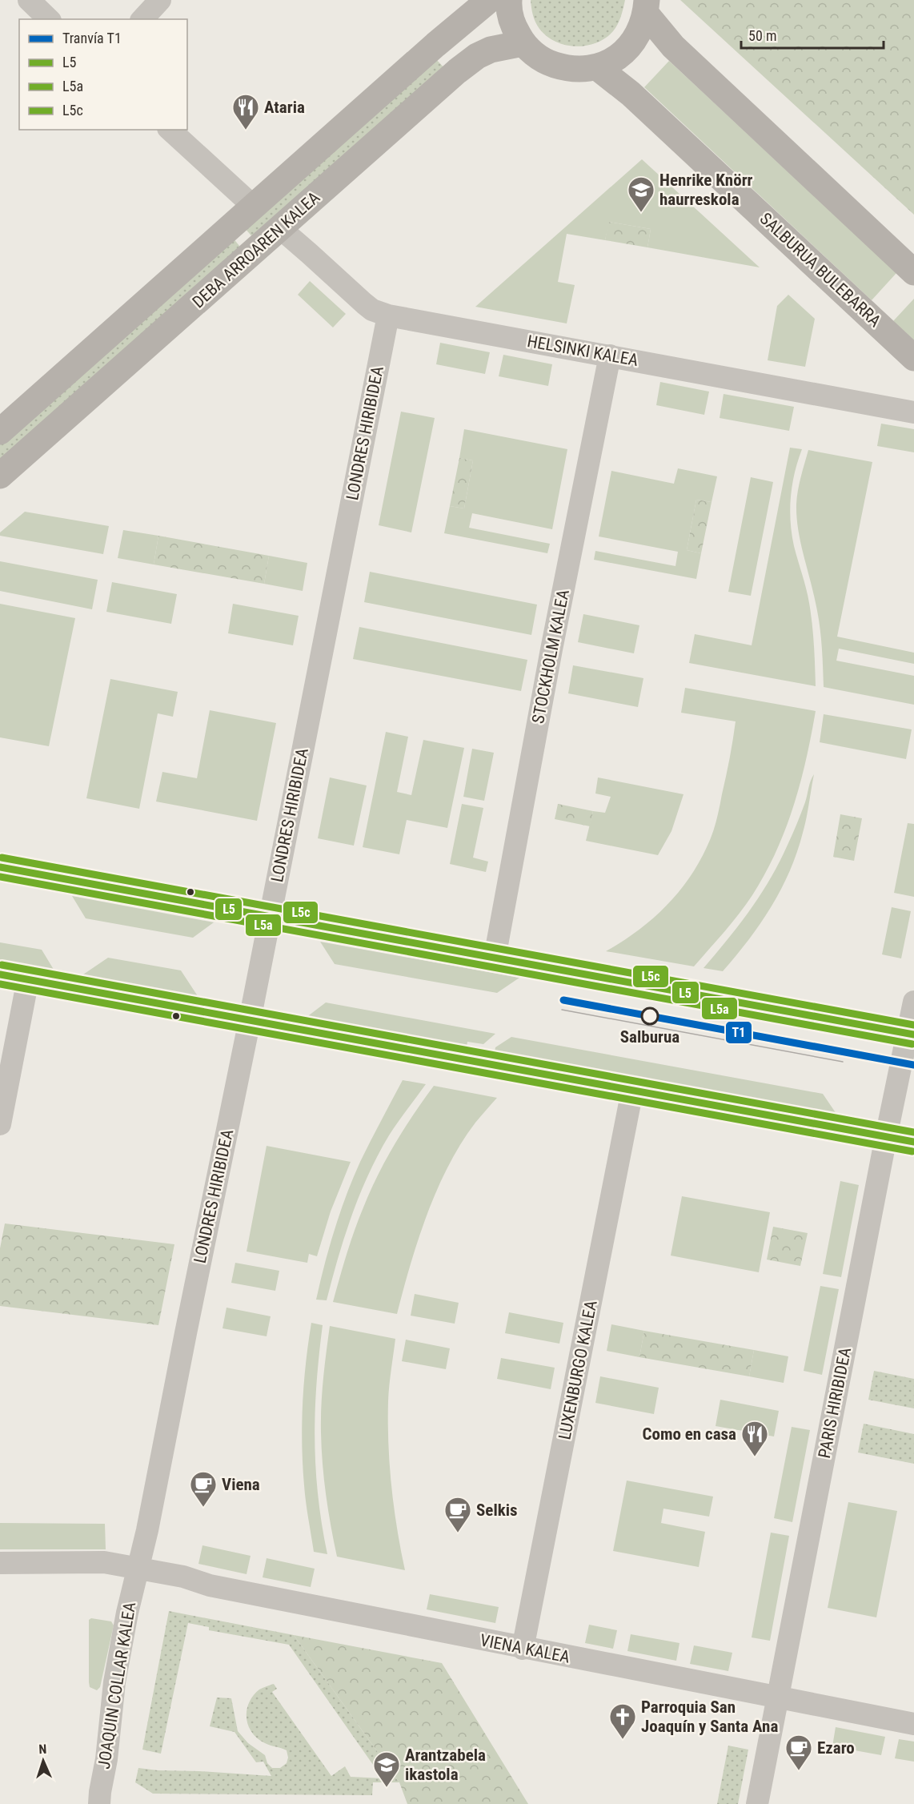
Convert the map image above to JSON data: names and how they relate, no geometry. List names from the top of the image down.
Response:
{
  "streets": {
    "main road": ["DEBA ARROAREN KALEA", "SALBURUA BULEBARRA"],
    "street": [
      "HELSINKI KALEA",
      "LONDRES HIRIBIDEA",
      "STOCKHOLM KALEA",
      "LUXENBURGO KALEA",
      "PARIS HIRIBIDEA",
      "VIENA KALEA",
      "JOAQUIN COLLAR KALEA"
    ]
  },
  "crossings": [
    ["DEBA ARROAREN KALEA", "HELSINKI KALEA"],
    ["HELSINKI KALEA", "LONDRES HIRIBIDEA"],
    ["HELSINKI KALEA", "STOCKHOLM KALEA"],
    ["LONDRES HIRIBIDEA", "VIENA KALEA"],
    ["LONDRES HIRIBIDEA", "JOAQUIN COLLAR KALEA"],
    ["LUXENBURGO KALEA", "VIENA KALEA"],
    ["PARIS HIRIBIDEA", "VIENA KALEA"],
    ["VIENA KALEA", "JOAQUIN COLLAR KALEA"]
  ],
  "places": {
    "restaurant": ["Ataria", "Como en casa"],
    "school or university": ["Henrike Knörr haurreskola", "Arantzabela ikastola"],
    "other": ["Salburua"],
    "cafe": ["Viena", "Selkis", "Ezaro"],
    "church": ["Parroquia San Joaquín y Santa Ana"]
  },
  "lines": [
    "transit line L5c",
    "transit line L5",
    "transit line L5a",
    "tram line T1"
  ],
  "legend": [
    "Tranvía T1",
    "L5",
    "L5a",
    "L5c"
  ],
  "scale_bar": "50 m",
  "north": "top"
}
